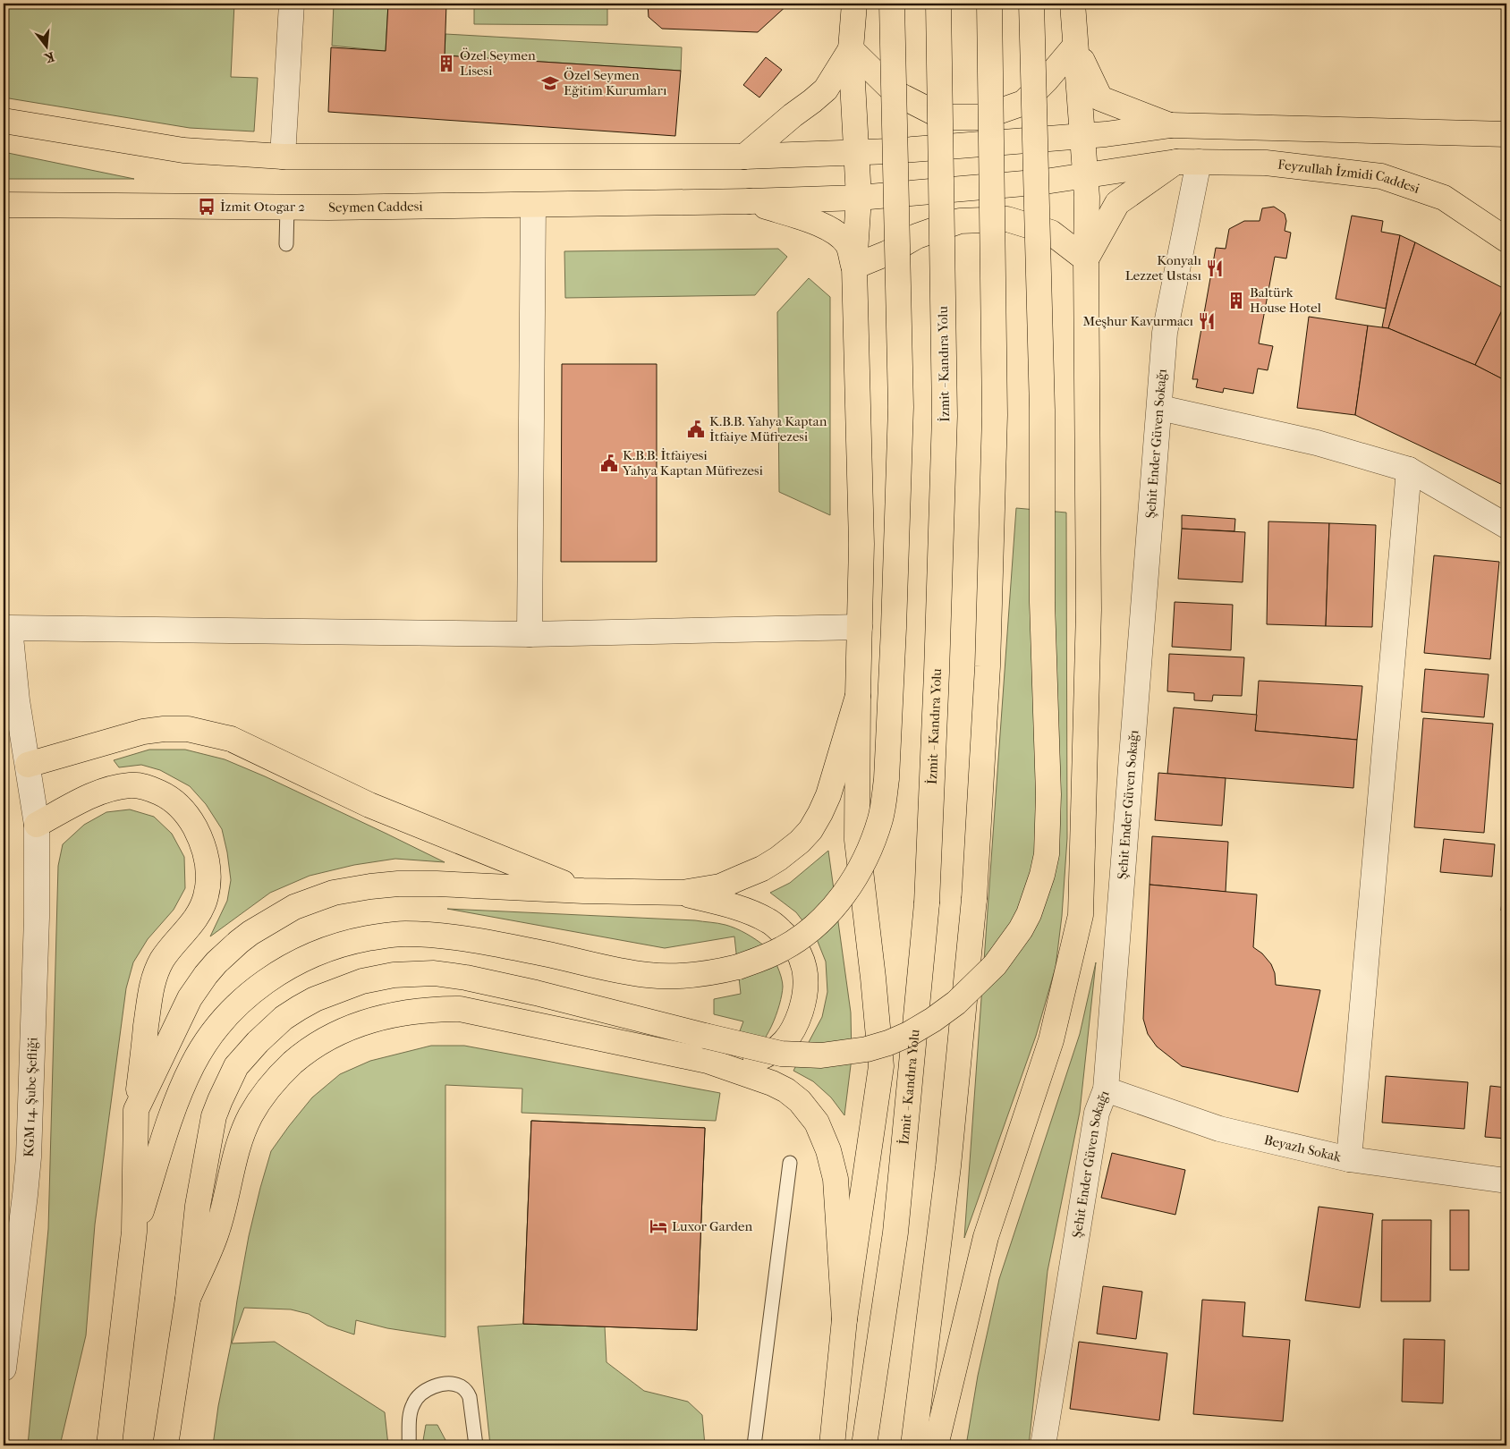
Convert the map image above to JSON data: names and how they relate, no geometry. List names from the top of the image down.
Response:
{
  "streets": {
    "main road": ["Feyzullah İzmidi Caddesi", "Seymen Caddesi", "İzmit - Kandıra Yolu"],
    "street": ["Şehit Ender Güven Sokağı", "KGM 14. Şube Şefliği", "Beyazlı Sokak"]
  },
  "crossings": [
    ["Feyzullah İzmidi Caddesi", "Seymen Caddesi"],
    ["Feyzullah İzmidi Caddesi", "Şehit Ender Güven Sokağı"],
    ["Şehit Ender Güven Sokağı", "Beyazlı Sokak"]
  ],
  "places": {
    "building": ["Özel Seymen Lisesi", "Baltürk House Hotel"],
    "school or university": ["Özel Seymen Eğitim Kurumları"],
    "bus stop": ["İzmit Otogar 2"],
    "restaurant": ["Konyalı Lezzet Ustası", "Meşhur Kavurmacı"],
    "public building": ["K.B.B. Yahya Kaptan İtfaiye Müfrezesi", "K.B.B. İtfaiyesi Yahya Kaptan Müfrezesi"],
    "hotel": ["Luxor Garden"]
  },
  "north": "bottom"
}
